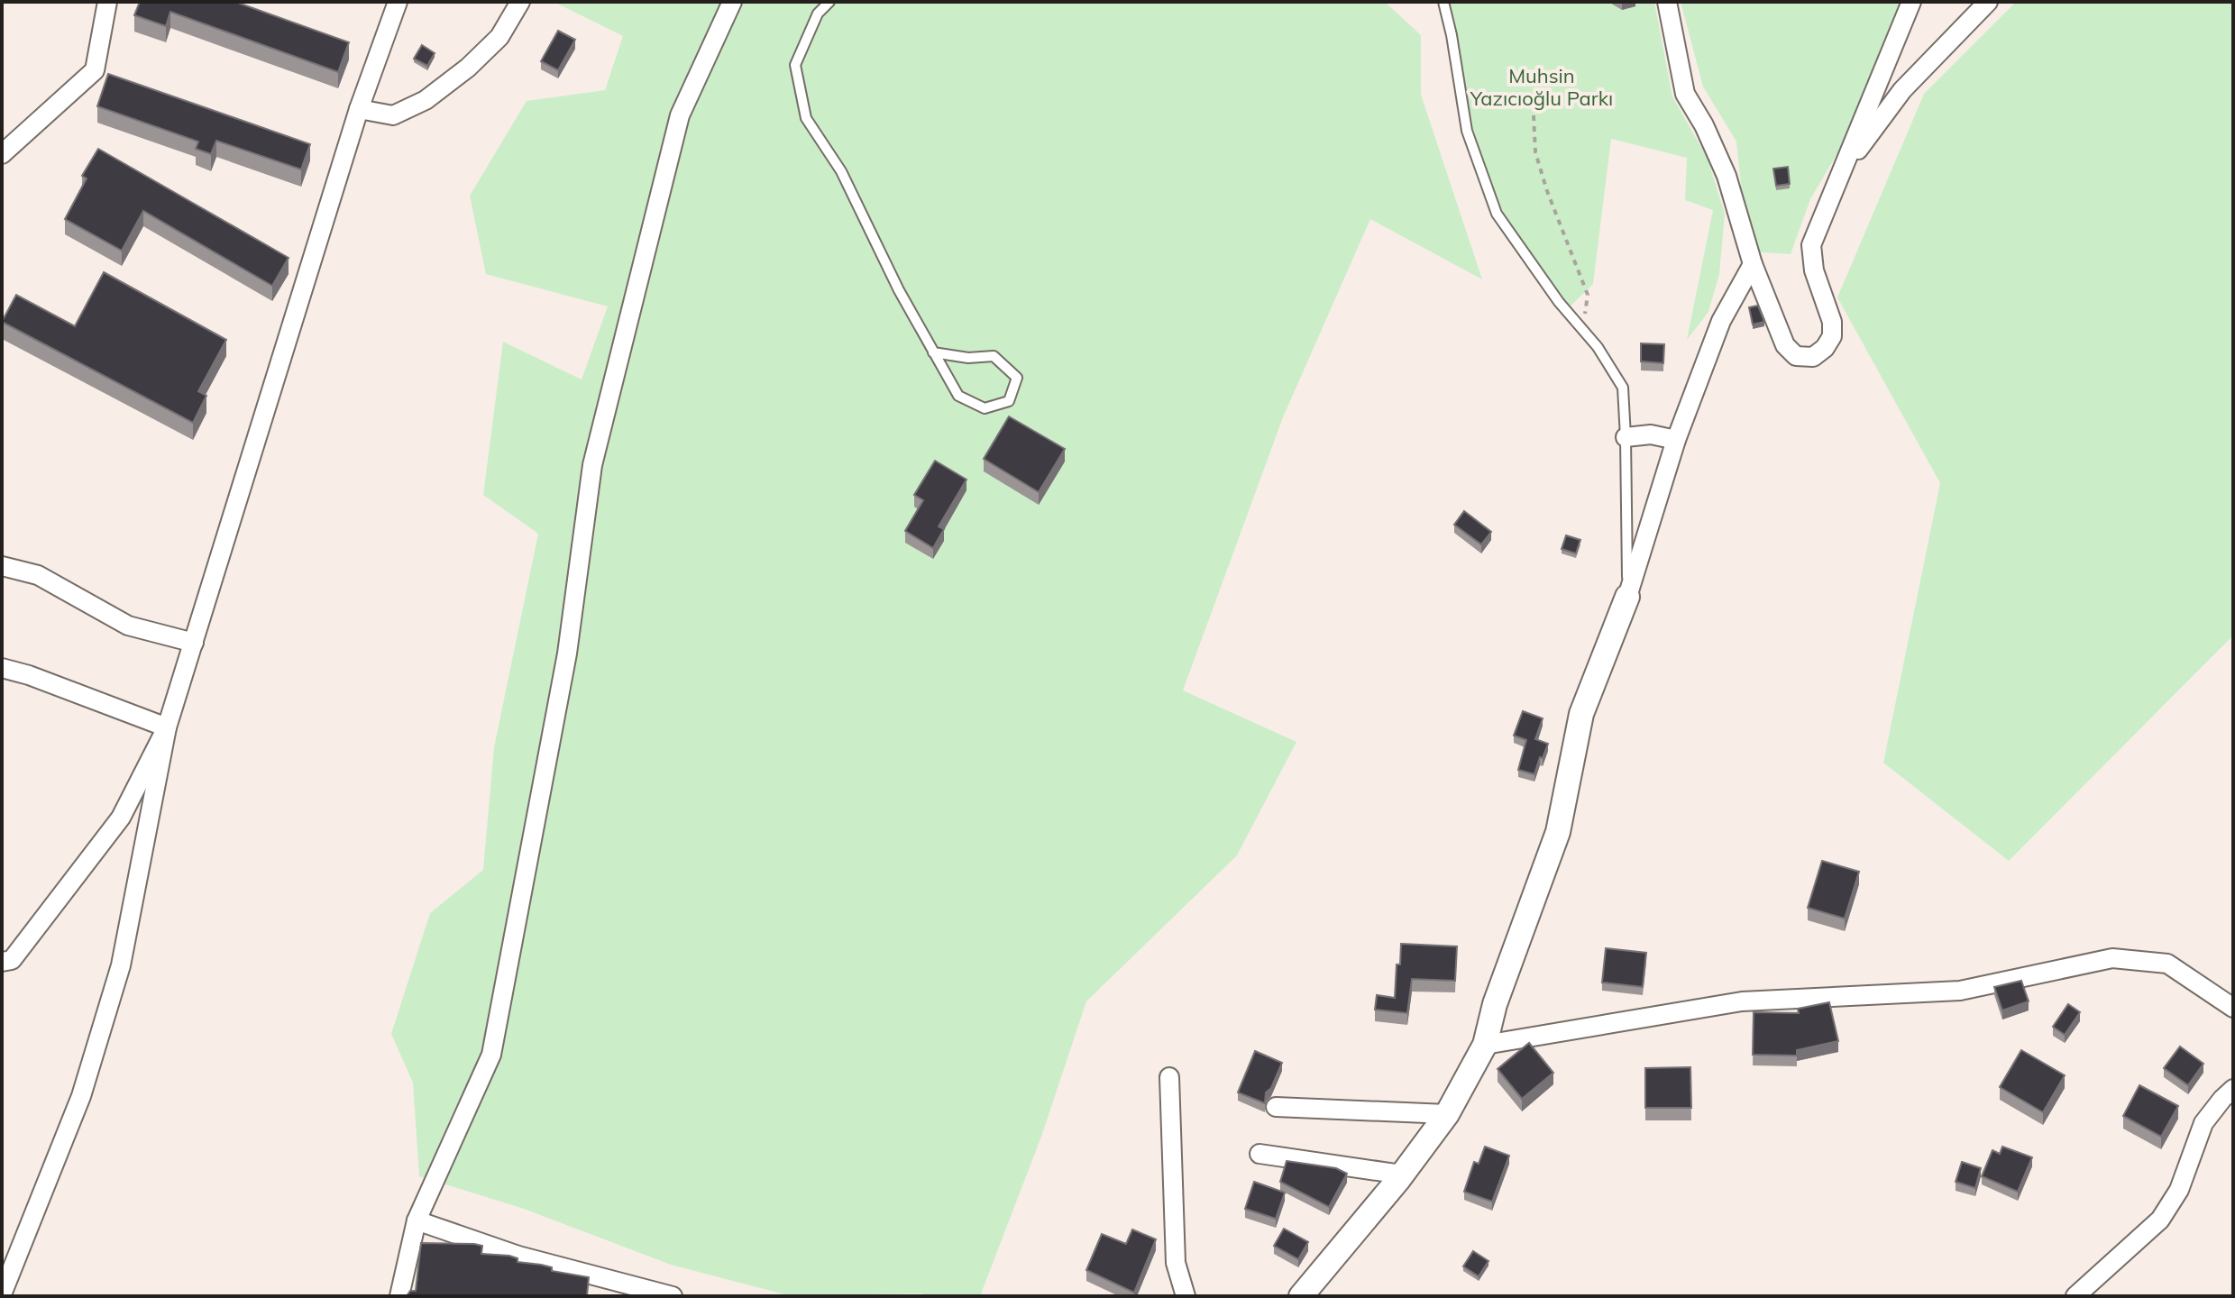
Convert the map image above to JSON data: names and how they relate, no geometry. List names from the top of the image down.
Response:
{
  "parks": ["Muhsin Yazıcıoğlu Parkı"]
}
